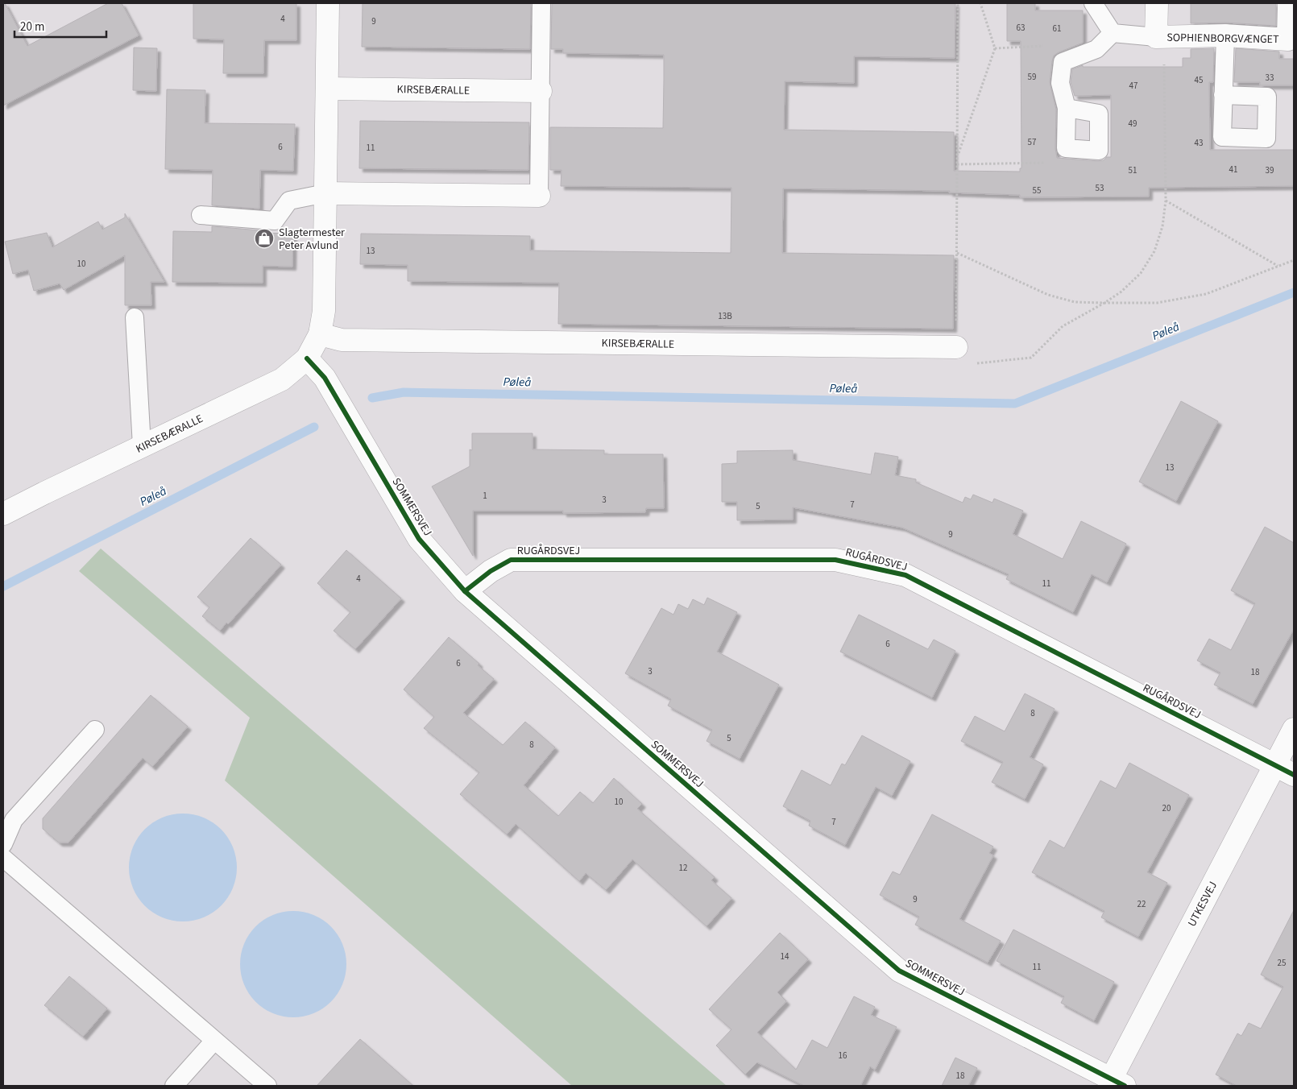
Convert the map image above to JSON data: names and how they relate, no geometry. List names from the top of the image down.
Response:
{
  "streets": {
    "street": [
      "SOPHIENBORGVÆNGET",
      "KIRSEBÆRALLE",
      "SOMMERSVEJ",
      "RUGÅRDSVEJ",
      "UTKESVEJ"
    ]
  },
  "crossings": [
    ["KIRSEBÆRALLE", "SOMMERSVEJ"],
    ["SOMMERSVEJ", "RUGÅRDSVEJ"],
    ["SOMMERSVEJ", "UTKESVEJ"],
    ["RUGÅRDSVEJ", "UTKESVEJ"]
  ],
  "water": ["Pøleå"],
  "places": {
    "shop": ["Slagtermester Peter Avlund"]
  },
  "house_numbers": [
    "4",
    "9",
    "63",
    "61",
    "59",
    "33",
    "45",
    "47",
    "49",
    "57",
    "43",
    "6",
    "11",
    "41",
    "51",
    "39",
    "53",
    "55",
    "13",
    "10",
    "13B",
    "13",
    "1",
    "3",
    "7",
    "5",
    "9",
    "4",
    "11",
    "6",
    "6",
    "3",
    "18",
    "8",
    "5",
    "8",
    "10",
    "20",
    "7",
    "12",
    "9",
    "22",
    "14",
    "25",
    "11",
    "16",
    "18"
  ],
  "scale_bar": "20 m"
}
